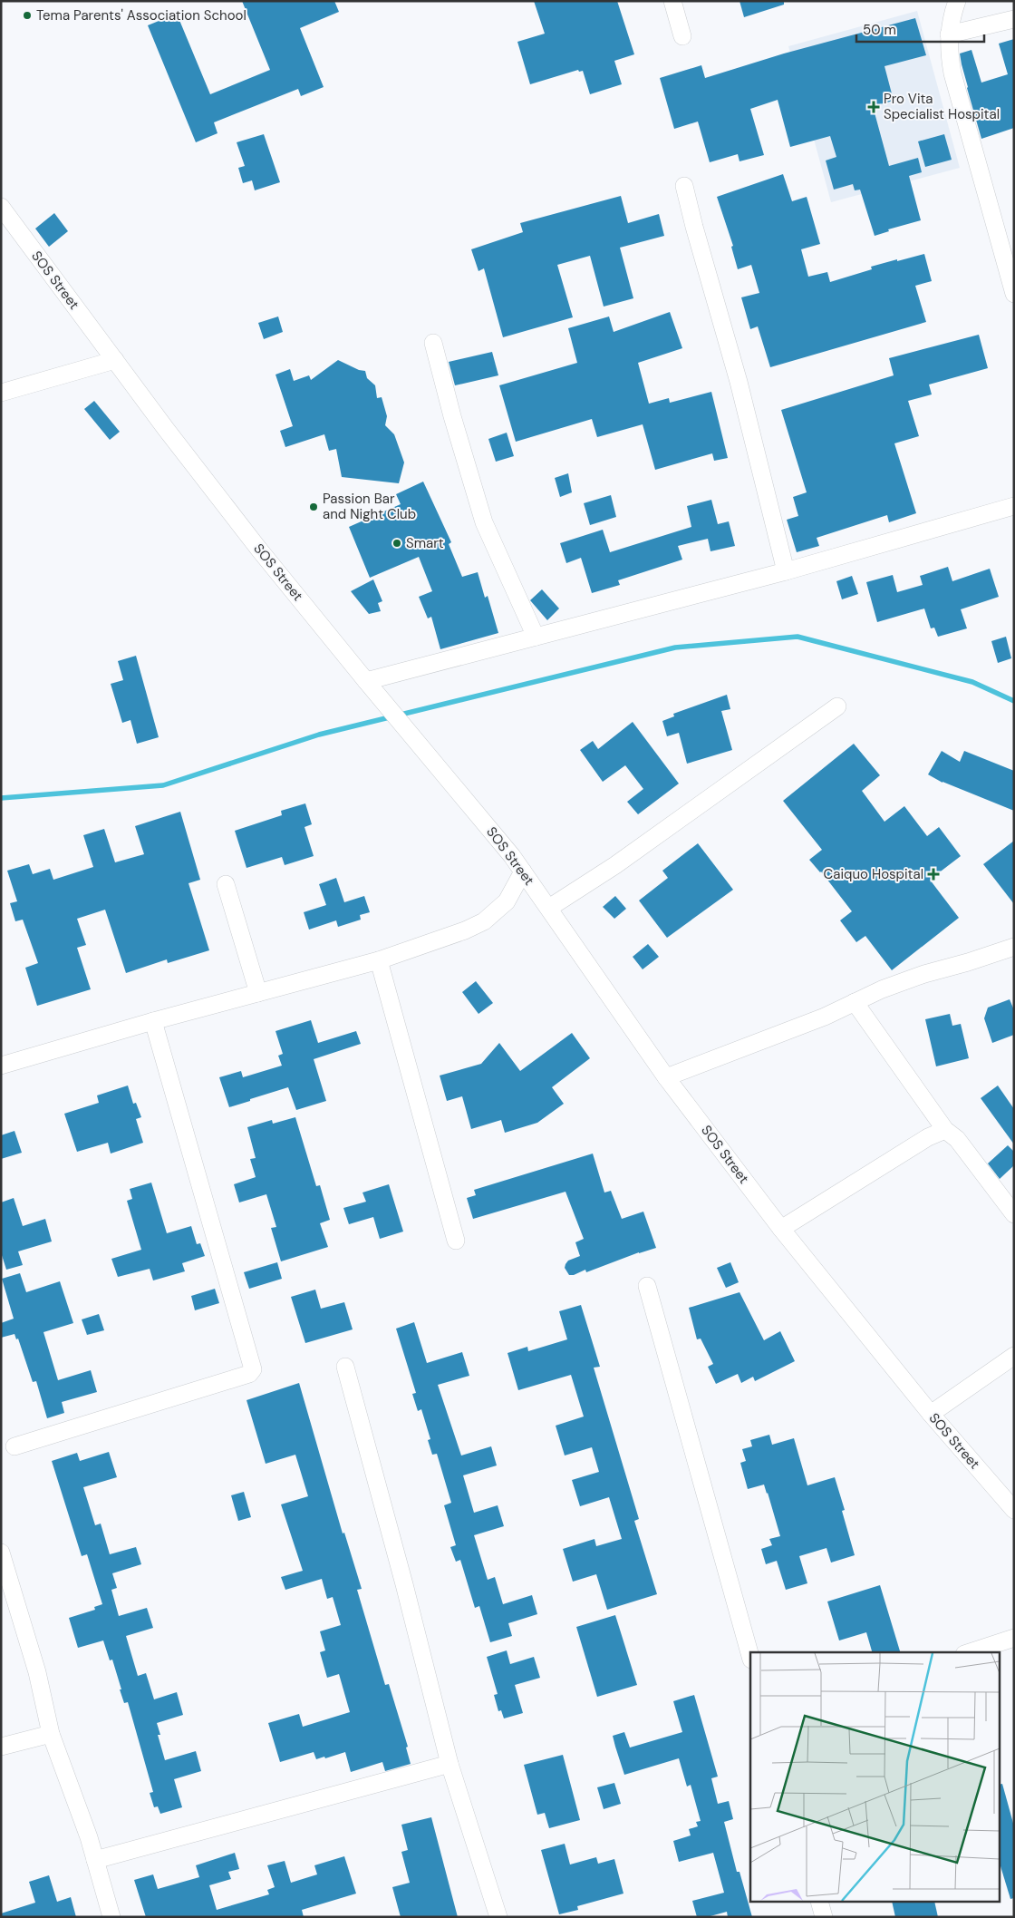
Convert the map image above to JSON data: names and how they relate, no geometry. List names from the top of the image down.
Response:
{
  "streets": {
    "street": ["SOS Street"]
  },
  "places": {
    "other": ["Tema Parents' Association School", "Passion Bar and Night Club", "Smart"],
    "health": ["Pro Vita Specialist Hospital", "Caiquo Hospital"]
  },
  "scale_bar": "50 m"
}
